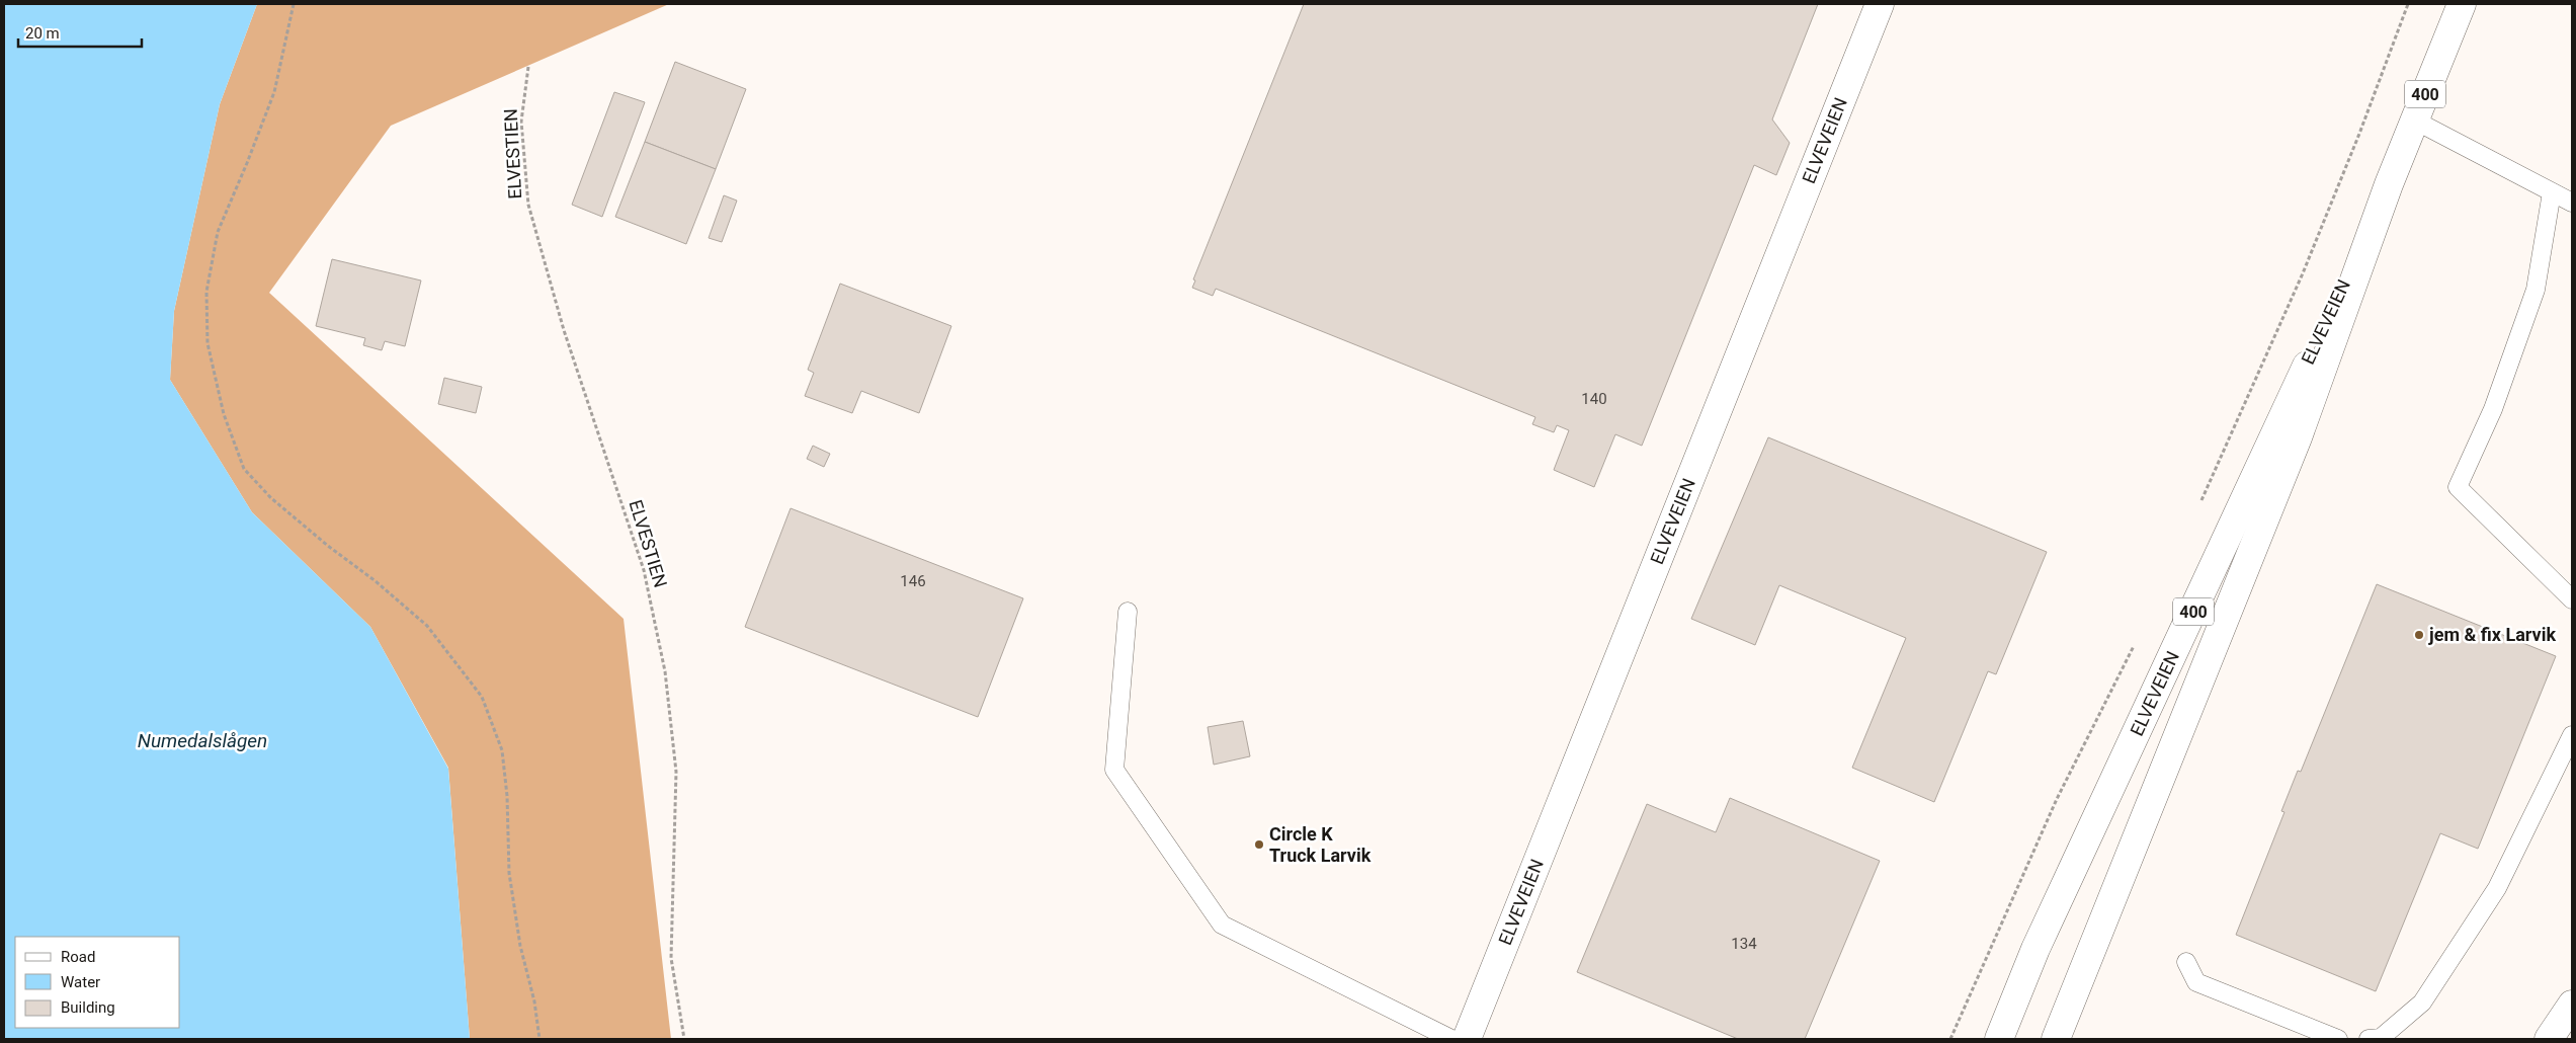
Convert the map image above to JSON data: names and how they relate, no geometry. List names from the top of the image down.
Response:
{
  "streets": {
    "main road": ["400", "ELVEVEIEN"],
    "path": ["ELVESTIEN"]
  },
  "water": ["Numedalslågen"],
  "places": ["jem & fix Larvik", "Circle K Truck Larvik"],
  "house_numbers": ["140", "146", "134"],
  "legend": ["Road", "Water", "Building"],
  "scale_bar": "20 m"
}
